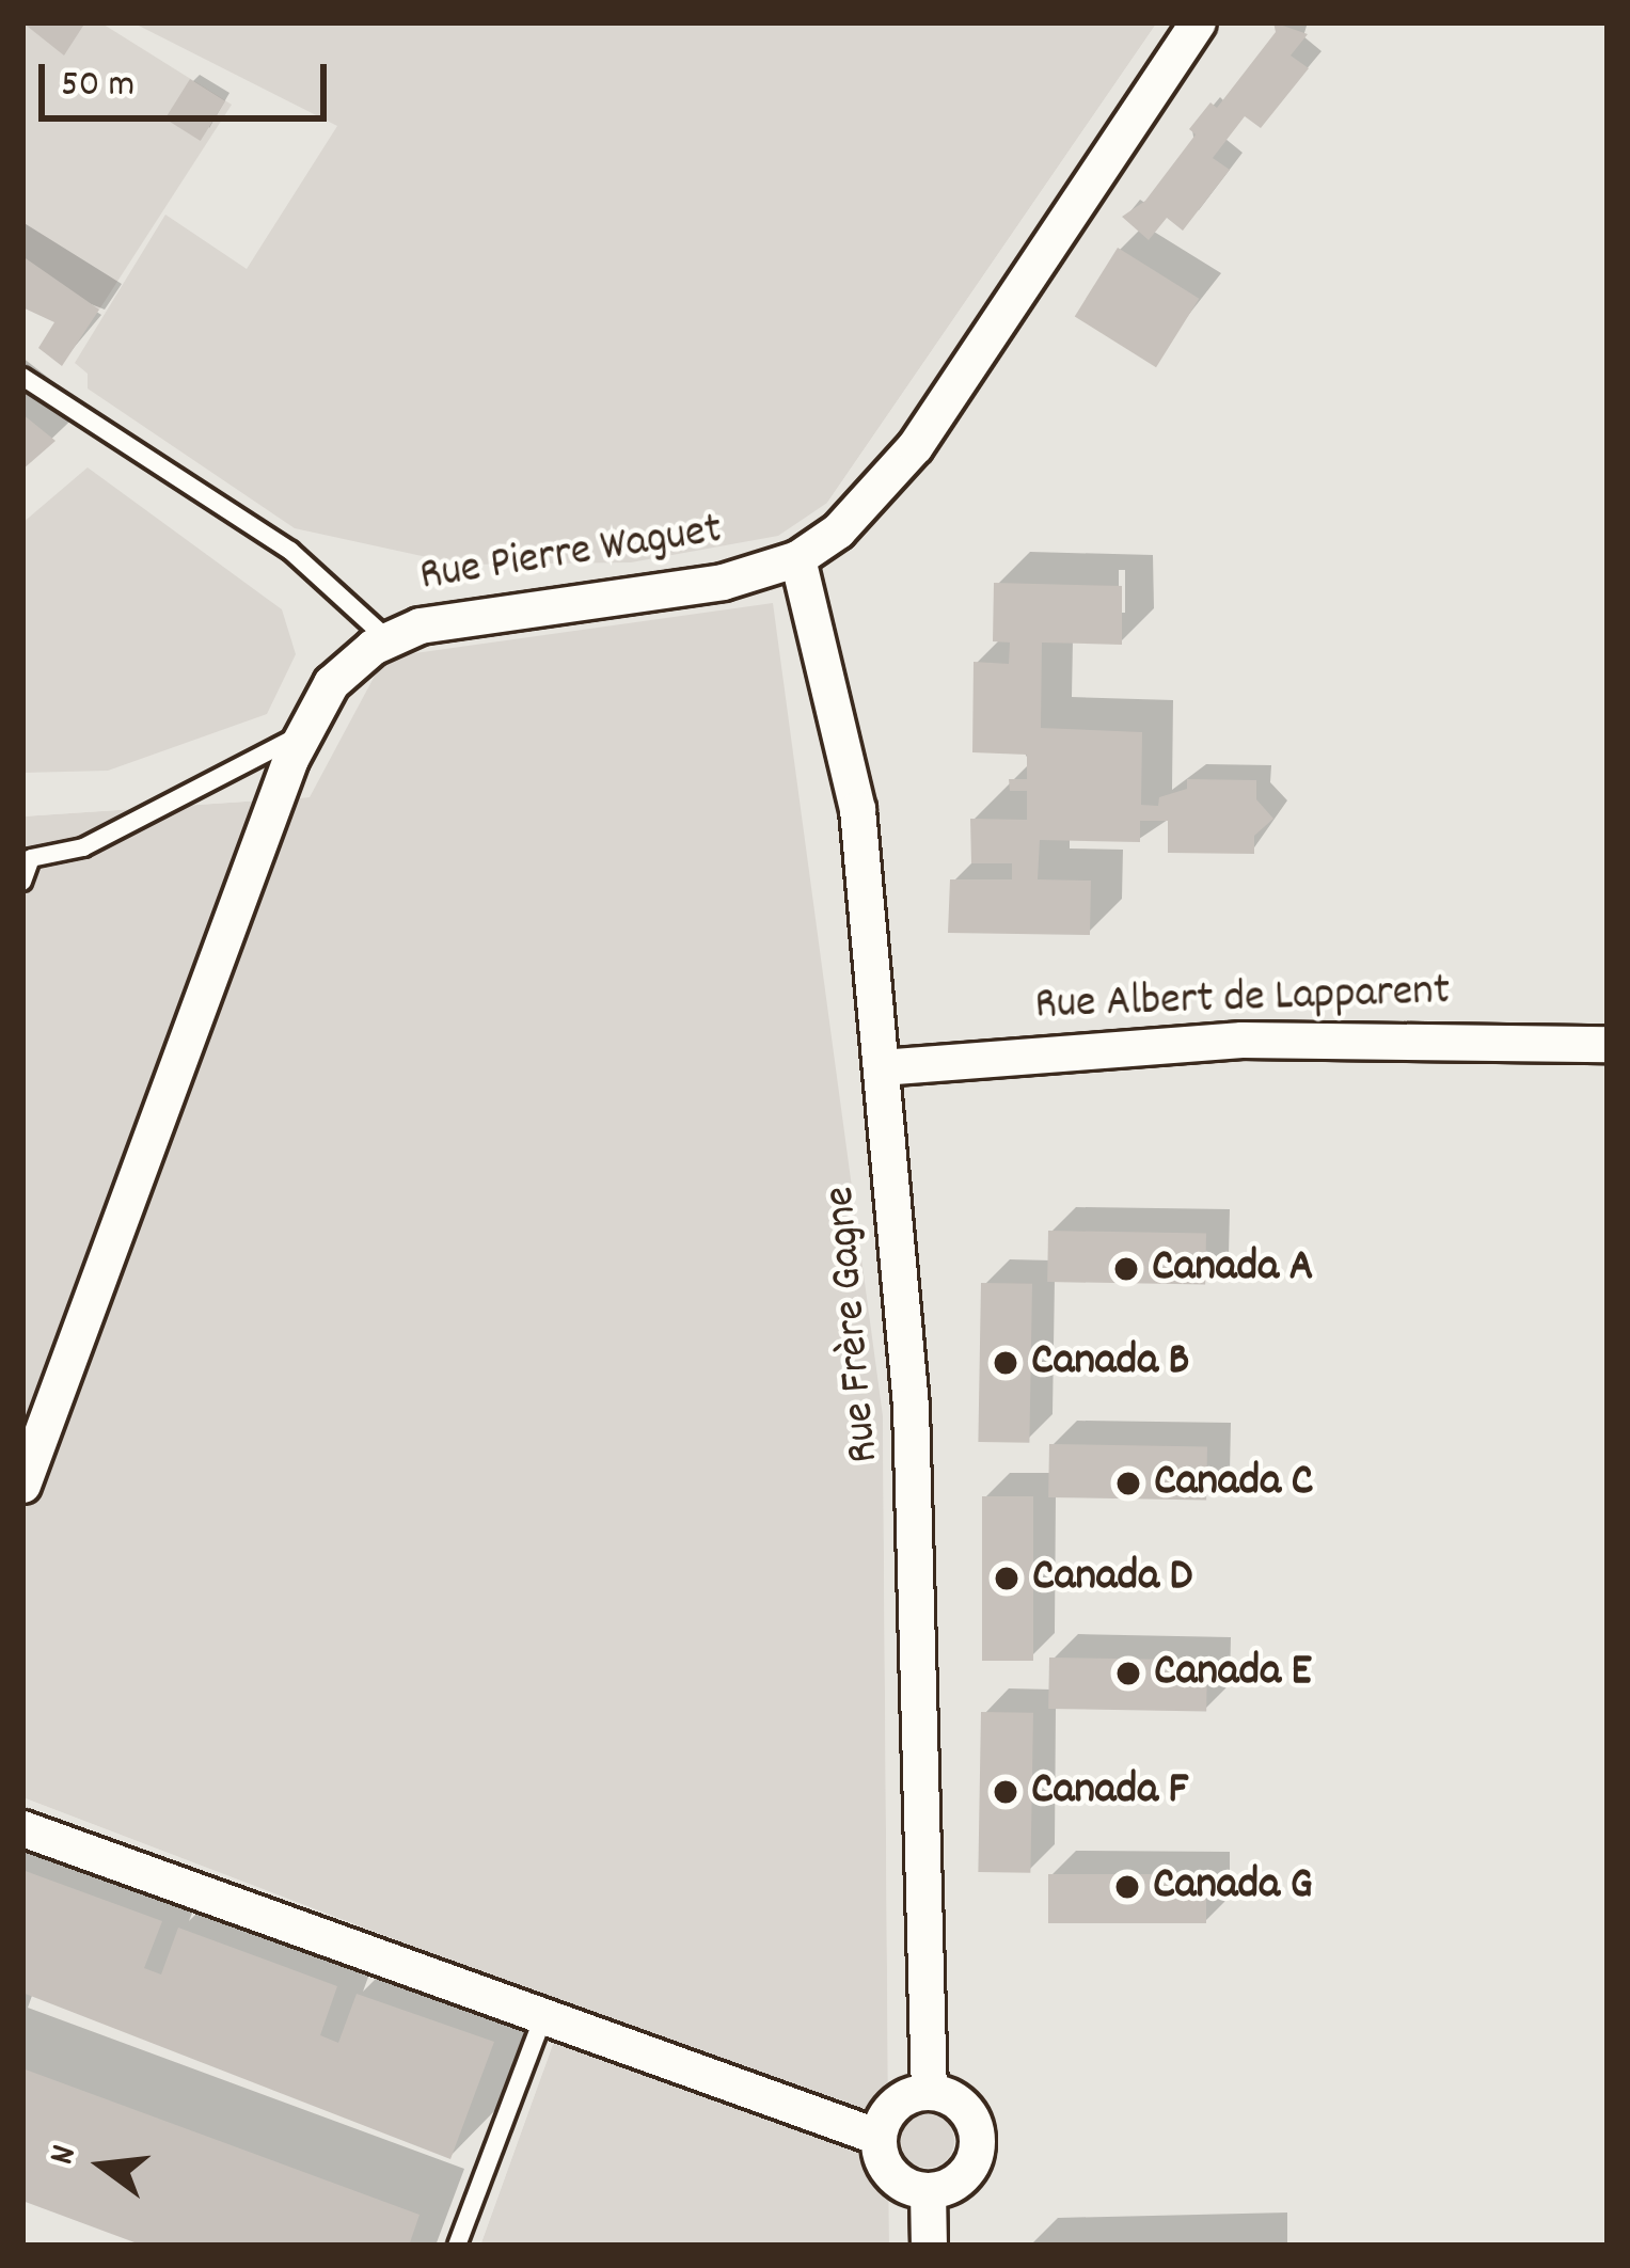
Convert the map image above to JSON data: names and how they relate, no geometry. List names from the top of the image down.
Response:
{
  "streets": {
    "street": ["Rue Pierre Waguet", "Rue Albert de Lapparent", "Rue Frère Gagne"]
  },
  "crossings": [
    ["Rue Pierre Waguet", "Rue Frère Gagne"],
    ["Rue Albert de Lapparent", "Rue Frère Gagne"]
  ],
  "places": [
    "Canada A",
    "Canada B",
    "Canada C",
    "Canada D",
    "Canada E",
    "Canada F",
    "Canada G"
  ],
  "scale_bar": "50 m",
  "north": "left"
}
